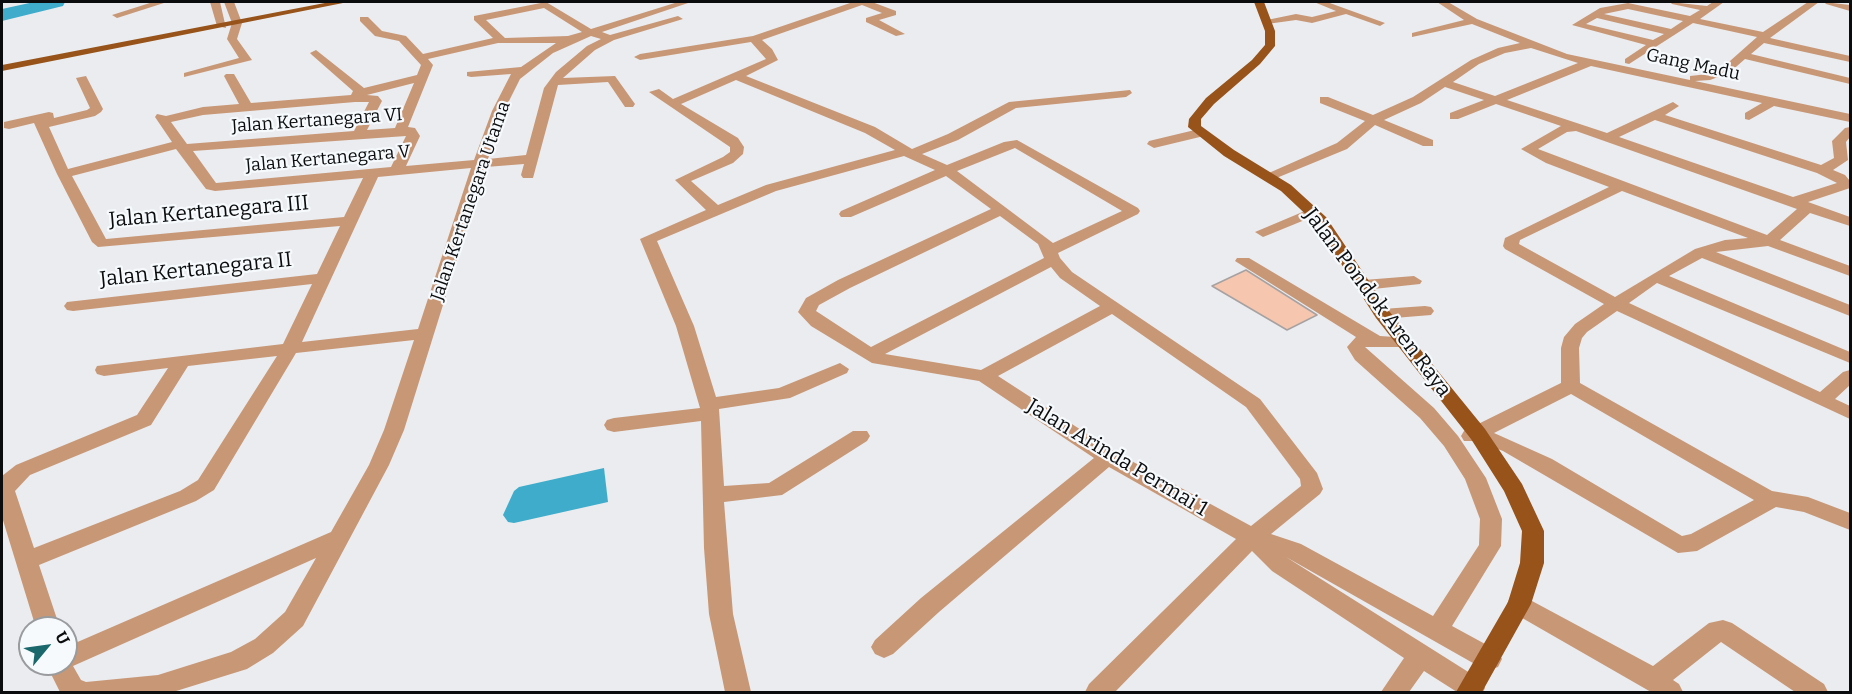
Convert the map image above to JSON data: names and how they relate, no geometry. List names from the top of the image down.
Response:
{
  "streets": {
    "main road": ["Jalan Pondok Aren Raya"],
    "street": [
      "Gang Madu",
      "Jalan Kertanegara VI",
      "Jalan Kertanegara V",
      "Jalan Kertanegara Utama",
      "Jalan Kertanegara III",
      "Jalan Kertanegara II",
      "Jalan Arinda Permai 1"
    ]
  },
  "crossings": [
    ["Jalan Kertanegara VI", "Jalan Kertanegara V"],
    ["Jalan Kertanegara VI", "Jalan Kertanegara III"],
    ["Jalan Kertanegara V", "Jalan Kertanegara Utama"],
    ["Jalan Pondok Aren Raya", "Jalan Arinda Permai 1"]
  ],
  "north": "top right"
}
